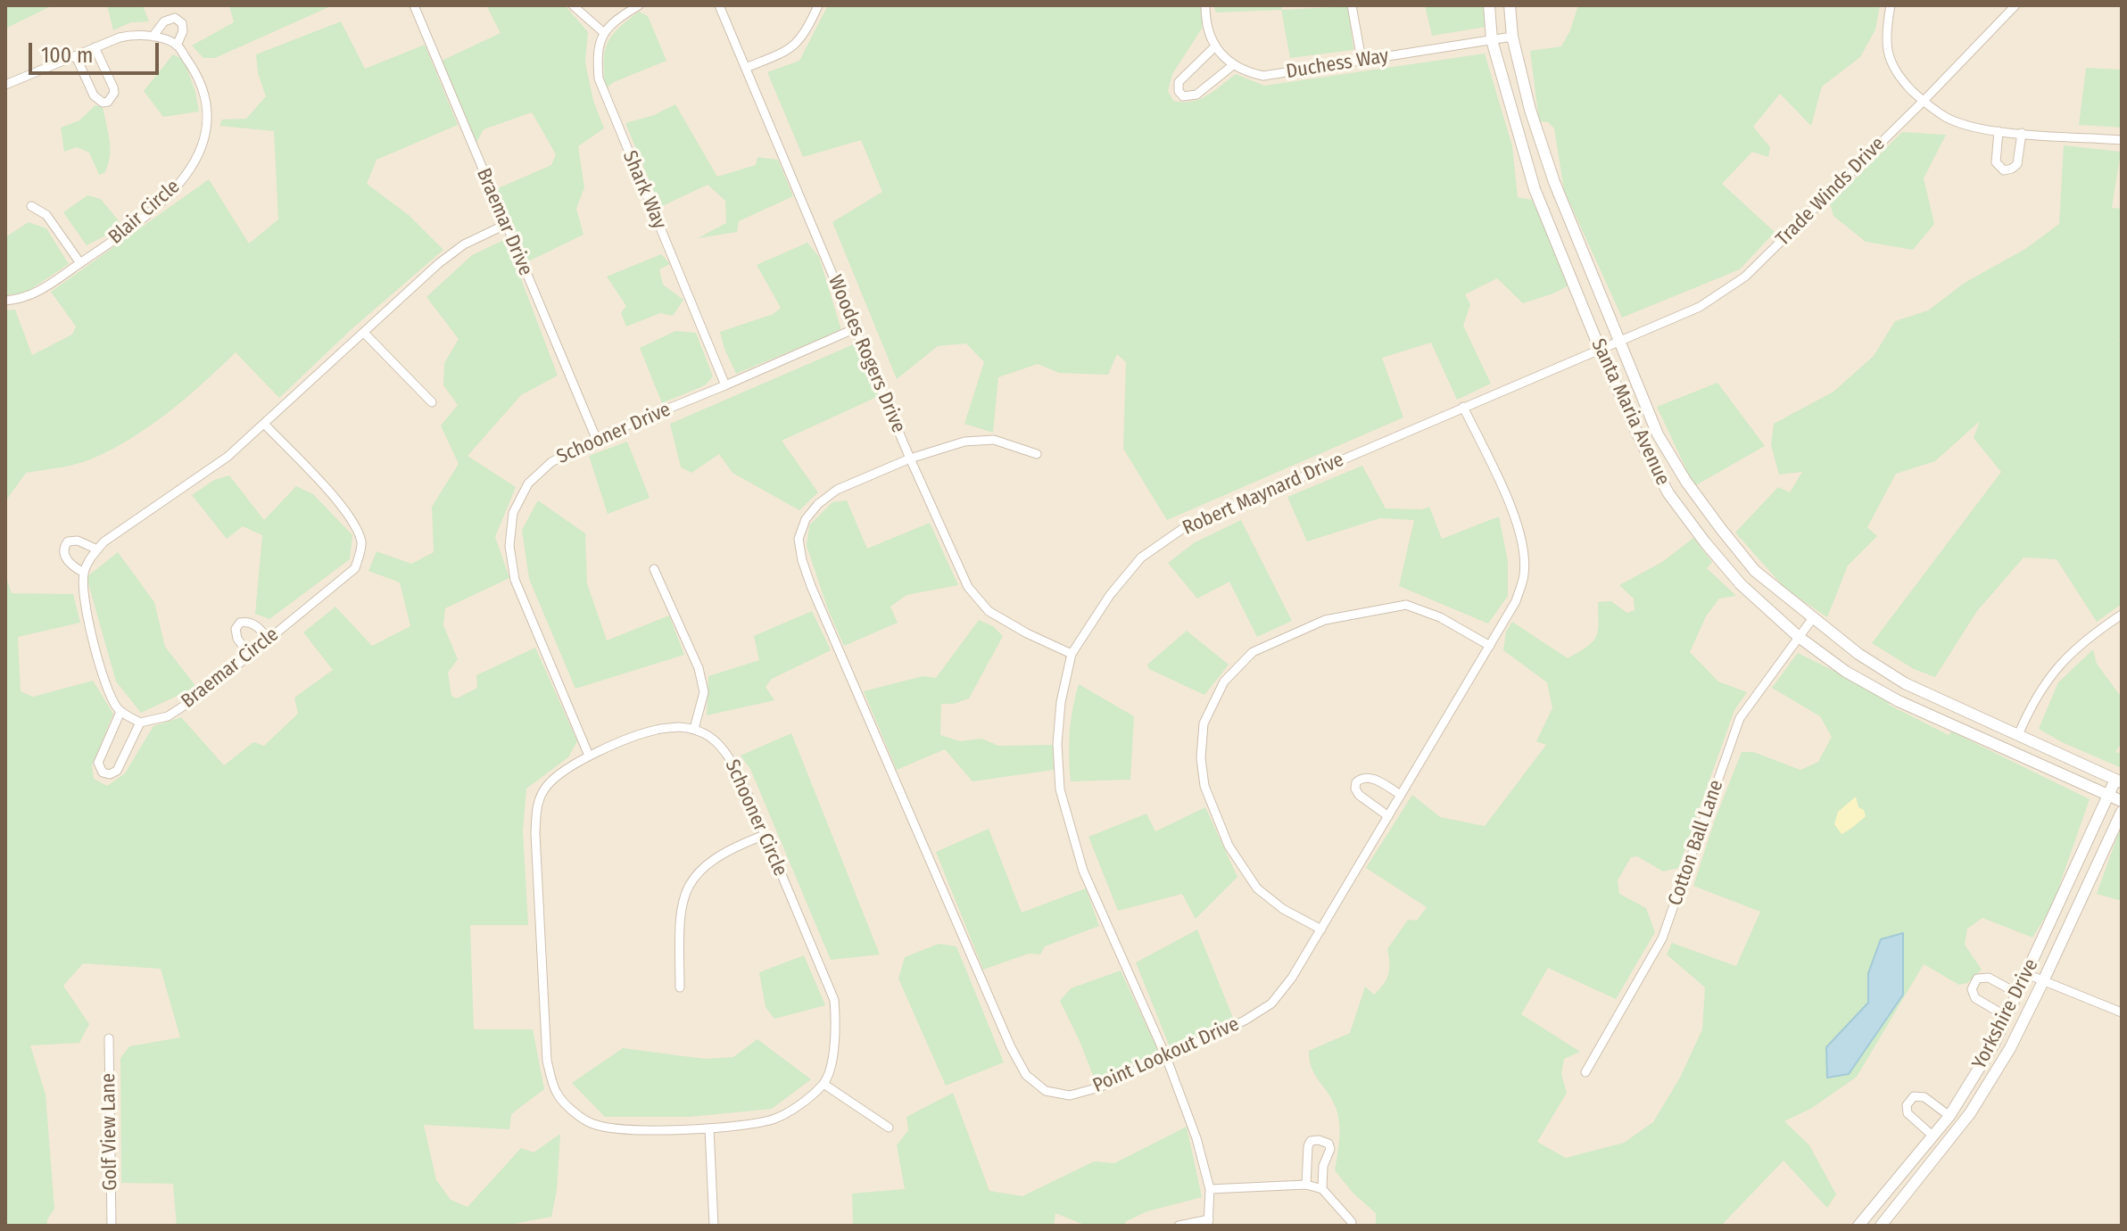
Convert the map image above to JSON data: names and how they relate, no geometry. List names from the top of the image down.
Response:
{
  "streets": {
    "street": [
      "Duchess Way",
      "Shark Way",
      "Trade Winds Drive",
      "Blair Circle",
      "Braemar Drive",
      "Woodes Rogers Drive",
      "Santa Maria Avenue",
      "Schooner Drive",
      "Robert Maynard Drive",
      "Braemar Circle",
      "Schooner Circle",
      "Cotton Ball Lane",
      "Yorkshire Drive",
      "Point Lookout Drive",
      "Golf View Lane"
    ]
  },
  "crossings": [
    ["Duchess Way", "Santa Maria Avenue"],
    ["Shark Way", "Schooner Drive"],
    ["Trade Winds Drive", "Santa Maria Avenue"],
    ["Trade Winds Drive", "Robert Maynard Drive"],
    ["Braemar Drive", "Schooner Drive"],
    ["Woodes Rogers Drive", "Schooner Drive"],
    ["Woodes Rogers Drive", "Robert Maynard Drive"],
    ["Woodes Rogers Drive", "Point Lookout Drive"],
    ["Santa Maria Avenue", "Robert Maynard Drive"],
    ["Santa Maria Avenue", "Cotton Ball Lane"],
    ["Santa Maria Avenue", "Yorkshire Drive"],
    ["Robert Maynard Drive", "Point Lookout Drive"]
  ],
  "scale_bar": "100 m"
}
